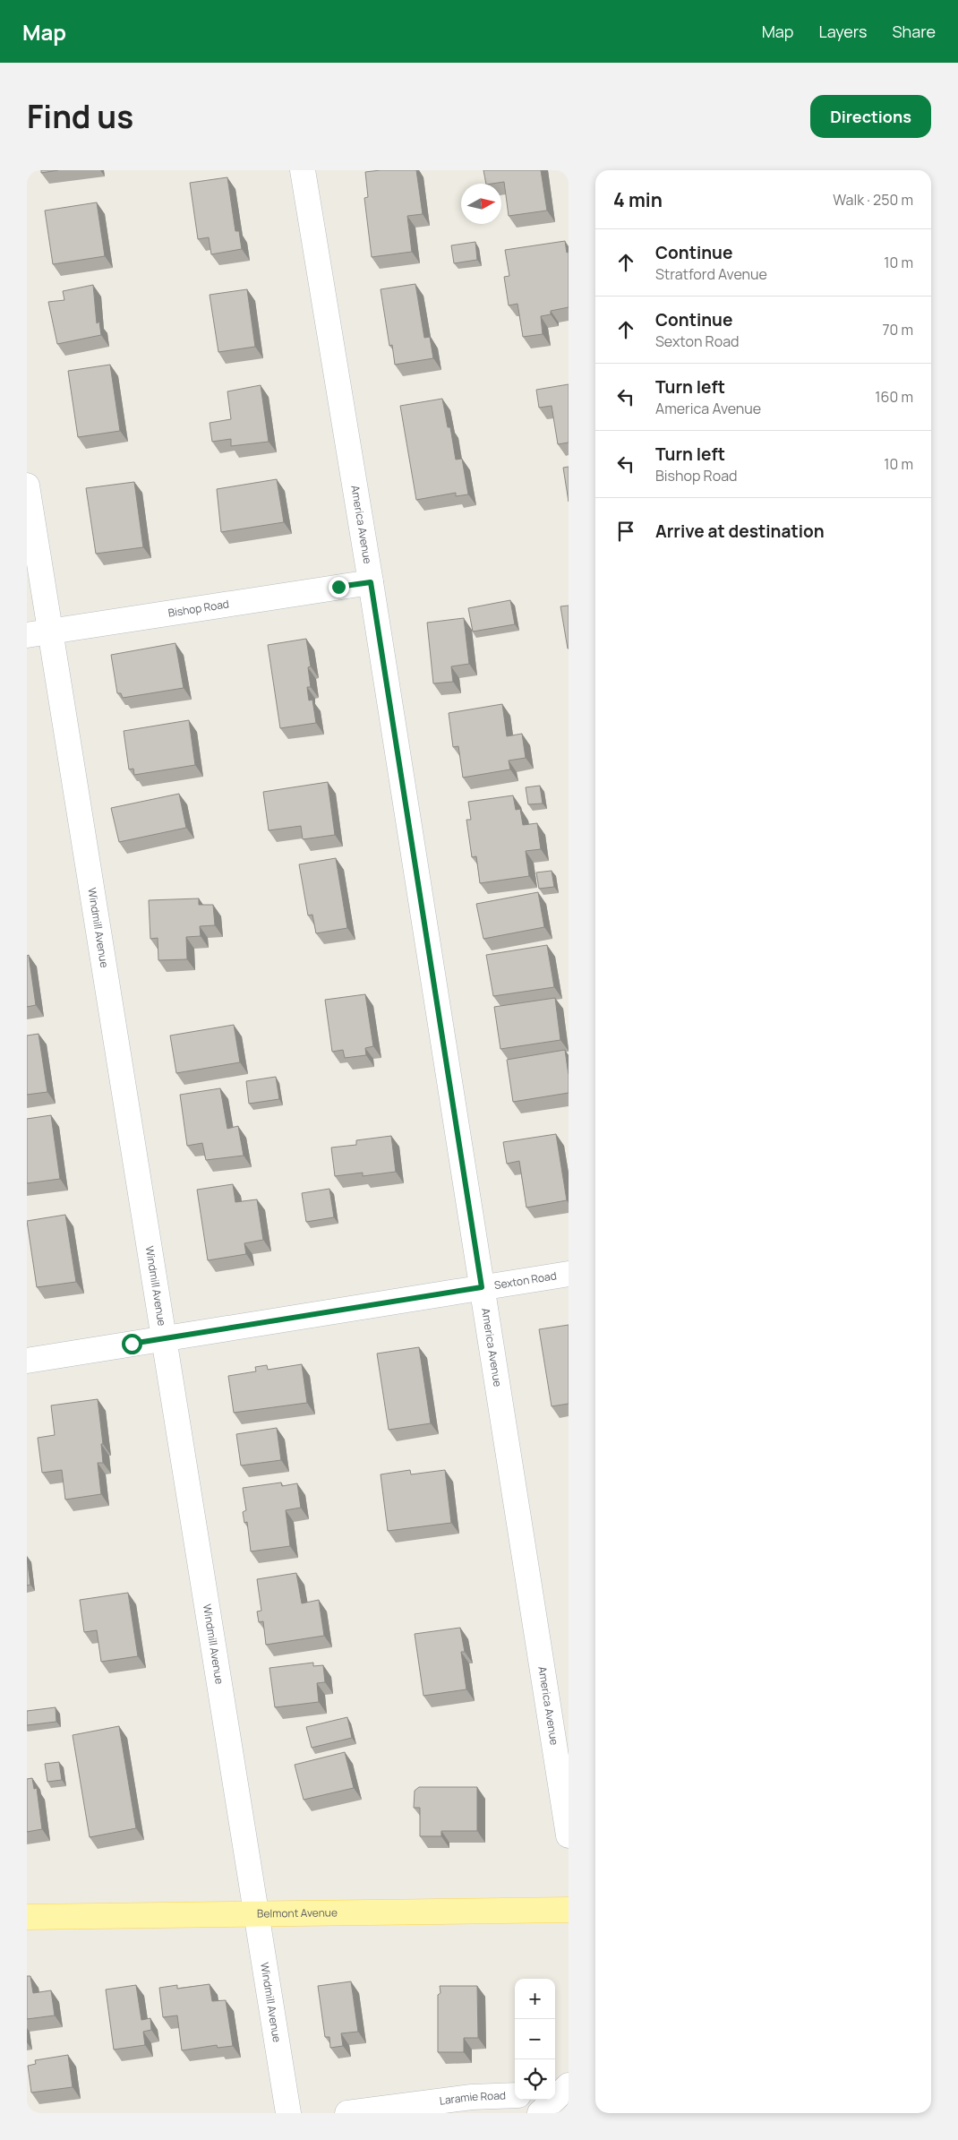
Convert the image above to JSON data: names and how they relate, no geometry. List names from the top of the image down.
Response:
{
  "streets": {
    "main road": ["Belmont Avenue"],
    "street": [
      "America Avenue",
      "Bishop Road",
      "Windmill Avenue",
      "Sexton Road",
      "Laramie Road"
    ]
  },
  "crossings": [
    ["America Avenue", "Bishop Road"],
    ["America Avenue", "Sexton Road"],
    ["Bishop Road", "Windmill Avenue"],
    ["Windmill Avenue", "Sexton Road"],
    ["Windmill Avenue", "Belmont Avenue"]
  ],
  "north": "right",
  "page": {
    "header": "Map",
    "nav": ["Map", "Layers", "Share"],
    "title": "Find us",
    "buttons": "Directions",
    "heading": ["4 min", "Walk · 250 m"],
    "list": [
      ["Continue", "Stratford Avenue", "10 m"],
      ["Continue", "Sexton Road", "70 m"],
      ["Turn left", "America Avenue", "160 m"],
      ["Turn left", "Bishop Road", "10 m"],
      "Arrive at destination"
    ],
    "map_buttons": ["+", "−"]
  }
}
